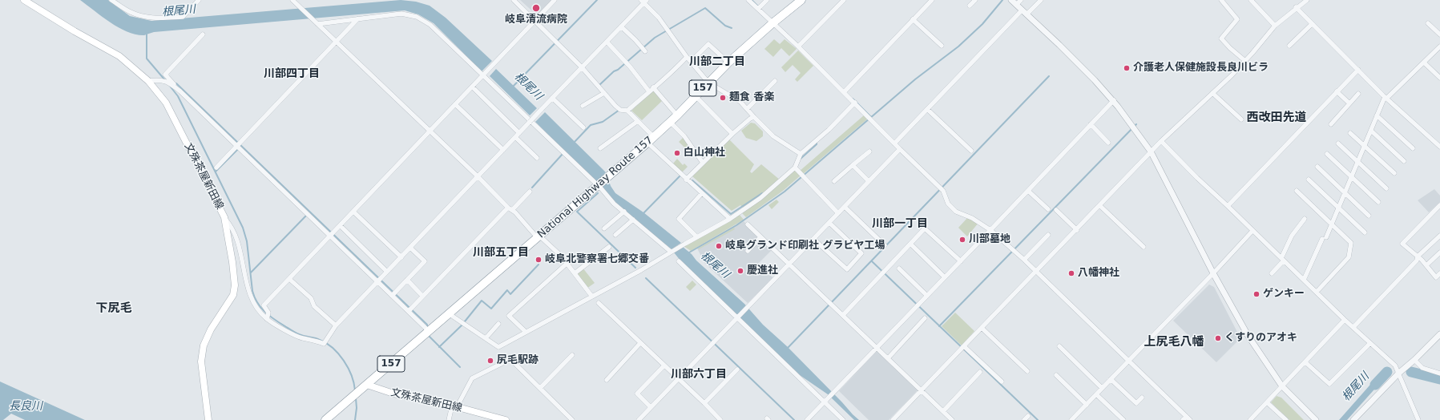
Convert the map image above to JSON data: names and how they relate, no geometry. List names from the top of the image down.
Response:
{
  "streets": {
    "highway": ["157", "National Highway Route 157"],
    "main road": ["文殊茶屋新田線"]
  },
  "crossings": [
    ["文殊茶屋新田線", "National Highway Route 157"]
  ],
  "districts": [
    "川部二丁目",
    "川部四丁目",
    "西改田先道",
    "川部一丁目",
    "川部五丁目",
    "下尻毛",
    "上尻毛八幡",
    "川部六丁目"
  ],
  "water": ["根尾川", "長良川"],
  "places": [
    "岐阜清流病院",
    "介護老人保健施設長良川ビラ",
    "麺食 香楽",
    "白山神社",
    "川部墓地",
    "岐阜グランド印刷社 グラビヤ工場",
    "岐阜北警察署七郷交番",
    "慶進社",
    "八幡神社",
    "ゲンキー",
    "くすりのアオキ",
    "尻毛駅跡"
  ]
}
